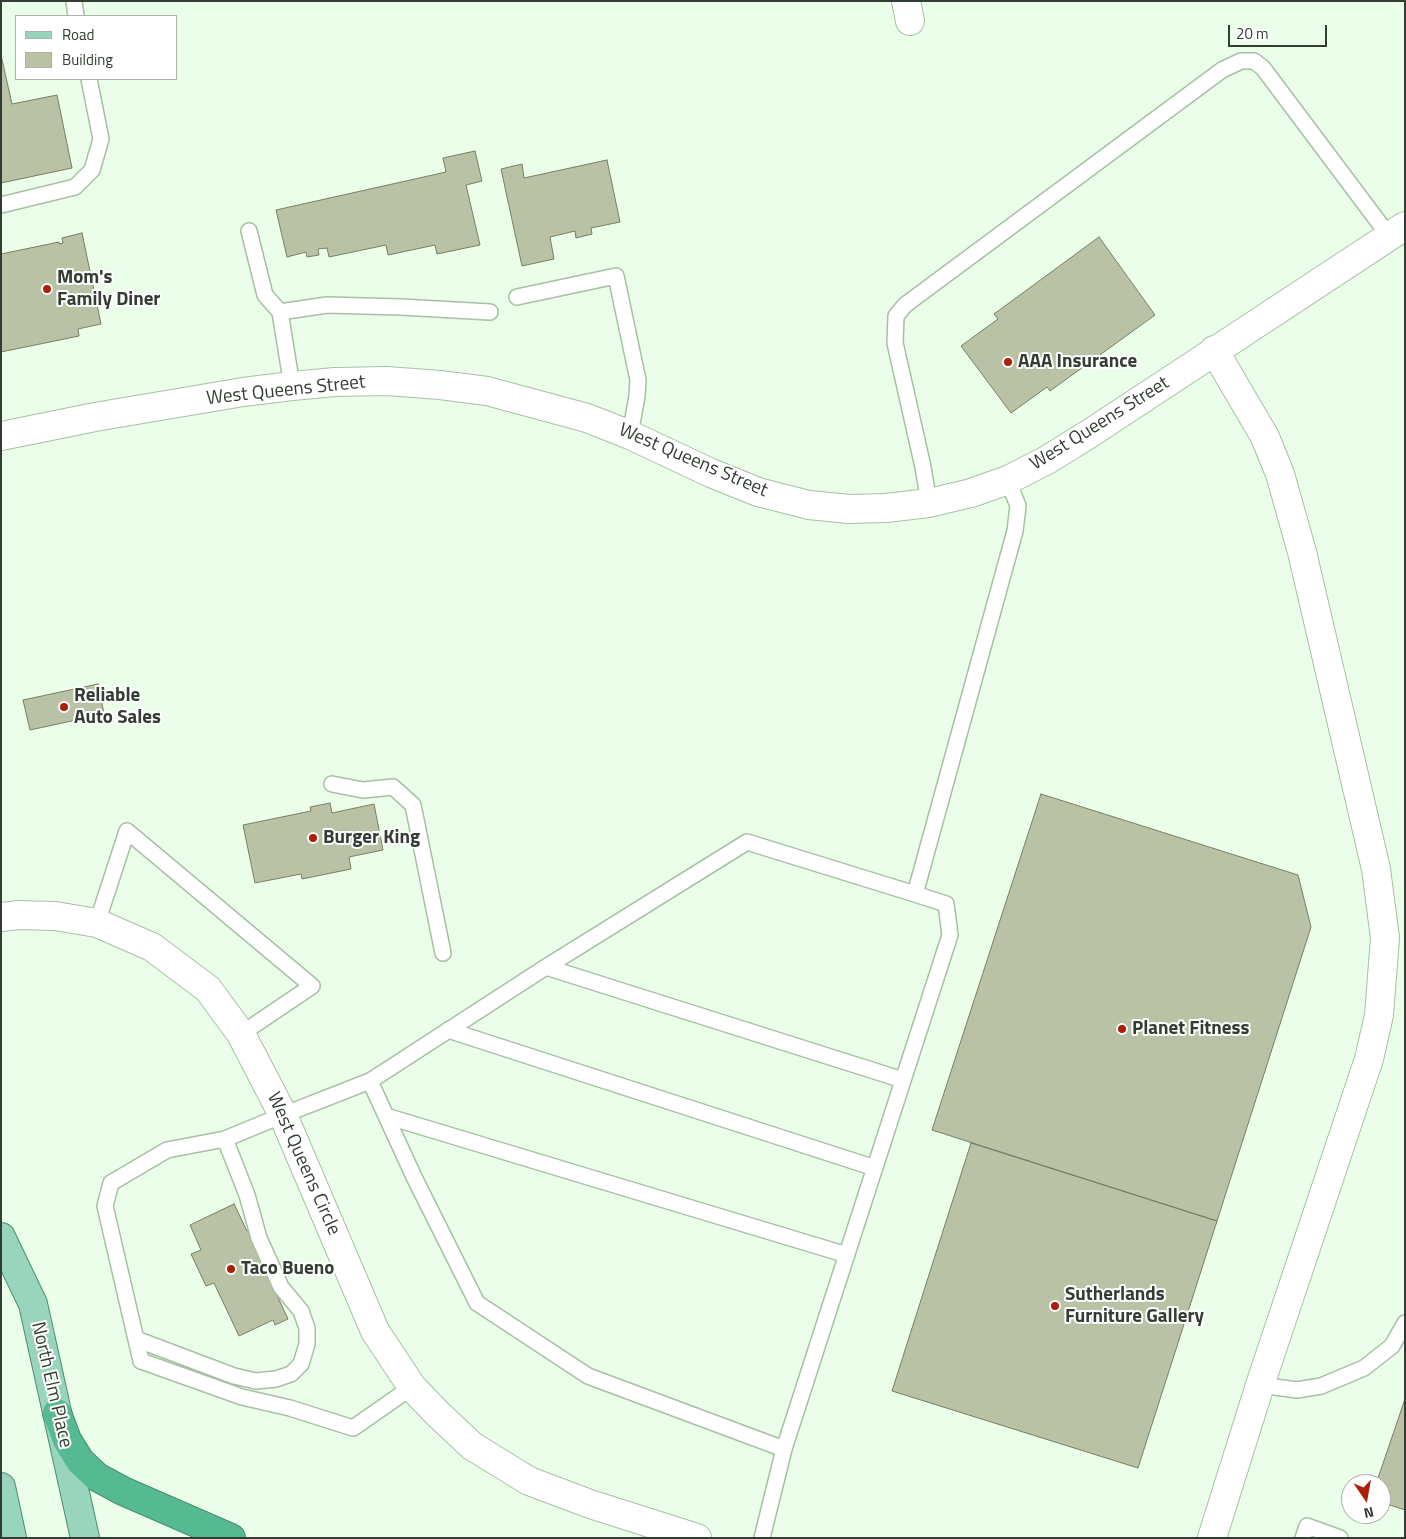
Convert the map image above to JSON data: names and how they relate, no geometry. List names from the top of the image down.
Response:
{
  "streets": {
    "main road": ["North Elm Place"],
    "street": ["West Queens Street", "West Queens Circle"]
  },
  "places": [
    "Mom's Family Diner",
    "AAA Insurance",
    "Reliable Auto Sales",
    "Burger King",
    "Planet Fitness",
    "Taco Bueno",
    "Sutherlands Furniture Gallery"
  ],
  "legend": ["Road", "Building"],
  "scale_bar": "20 m",
  "north": "bottom"
}
